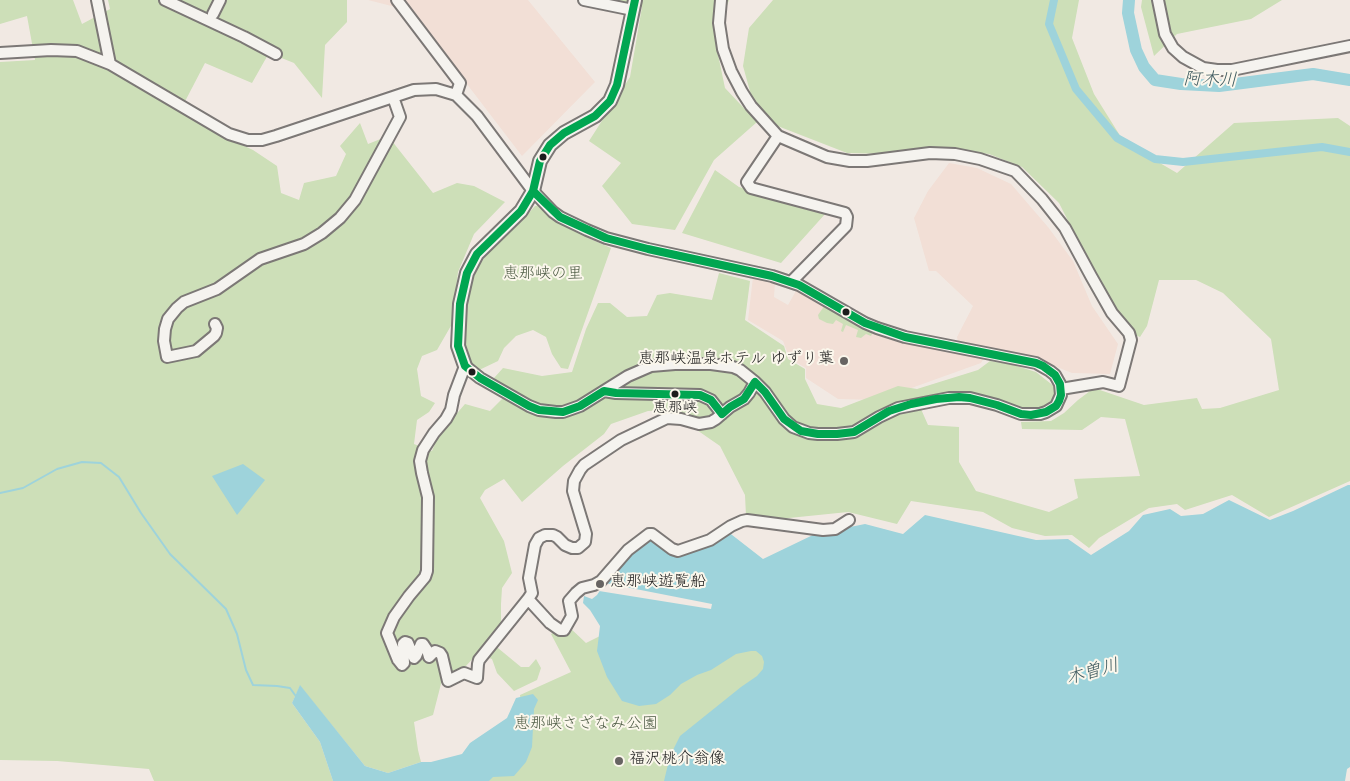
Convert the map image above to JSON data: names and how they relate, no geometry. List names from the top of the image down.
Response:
{
  "water": ["阿木川", "木曽川"],
  "parks": ["恵那峡の里", "恵那峡さざなみ公園"],
  "places": [
    "恵那峡温泉ホテル ゆずり葉",
    "恵那峡",
    "恵那峡遊覧船",
    "福沢桃介翁像"
  ]
}
